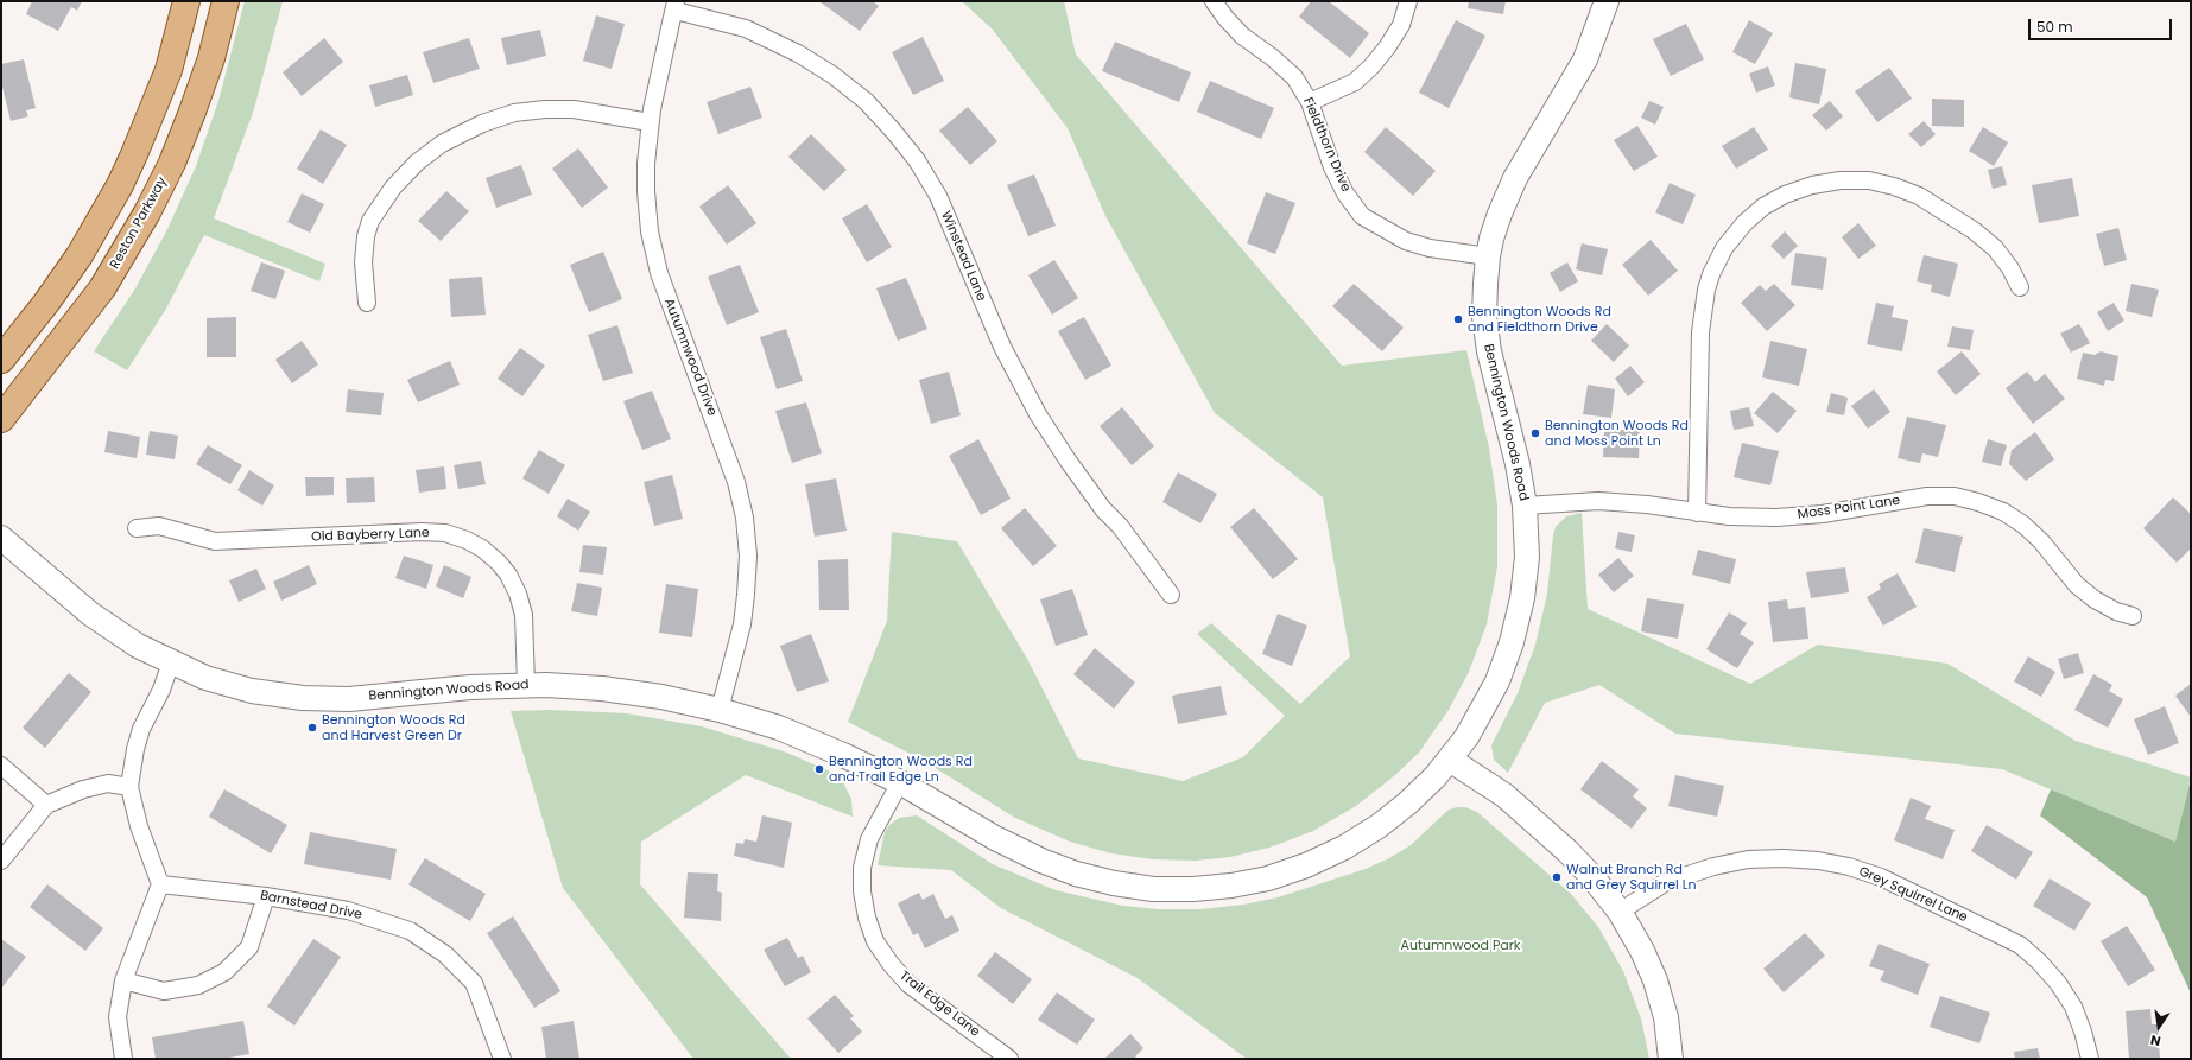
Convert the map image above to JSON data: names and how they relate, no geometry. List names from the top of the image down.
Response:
{
  "streets": {
    "main road": ["Reston Parkway"],
    "street": [
      "Fieldthorn Drive",
      "Winstead Lane",
      "Autumnwood Drive",
      "Bennington Woods Road",
      "Moss Point Lane",
      "Old Bayberry Lane",
      "Grey Squirrel Lane",
      "Barnstead Drive",
      "Trail Edge Lane"
    ]
  },
  "crossings": [
    ["Fieldthorn Drive", "Bennington Woods Road"],
    ["Winstead Lane", "Autumnwood Drive"],
    ["Autumnwood Drive", "Bennington Woods Road"],
    ["Bennington Woods Road", "Moss Point Lane"],
    ["Bennington Woods Road", "Old Bayberry Lane"],
    ["Bennington Woods Road", "Trail Edge Lane"]
  ],
  "parks": ["Autumnwood Park"],
  "places": [
    "Bennington Woods Rd and Fieldthorn Drive",
    "Bennington Woods Rd and Moss Point Ln",
    "Bennington Woods Rd and Harvest Green Dr",
    "Bennington Woods Rd and Trail Edge Ln",
    "Walnut Branch Rd and Grey Squirrel Ln"
  ],
  "scale_bar": "50 m",
  "north": "bottom"
}
